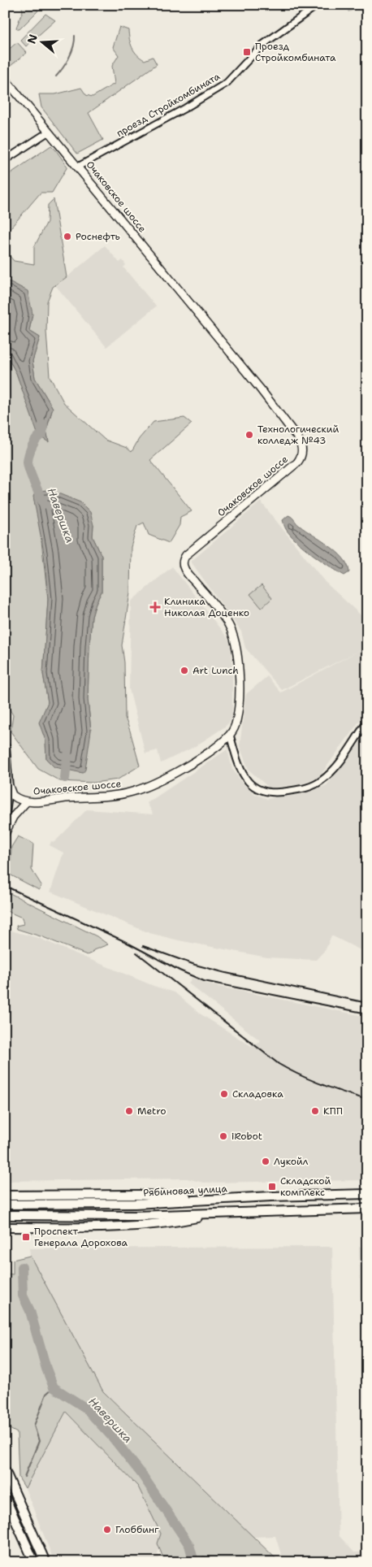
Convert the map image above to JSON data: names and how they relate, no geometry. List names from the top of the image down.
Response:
{
  "streets": {
    "main road": ["Рябиновая улица"],
    "street": ["проезд Стройкомбината", "Очаковское шоссе"]
  },
  "crossings": [
    ["проезд Стройкомбината", "Очаковское шоссе"]
  ],
  "water": ["Навершка"],
  "places": {
    "transit": ["Проезд Стройкомбината", "Складской комплекс", "Проспект Генерала Дорохова"],
    "other": [
      "Роснефть",
      "Технологический колледж №43",
      "Art Lunch",
      "Складовка",
      "Metro",
      "КПП",
      "iRobot",
      "Лукойл",
      "Глоббинг"
    ],
    "health": ["Клиника Николая Доценко"]
  },
  "north": "left"
}
